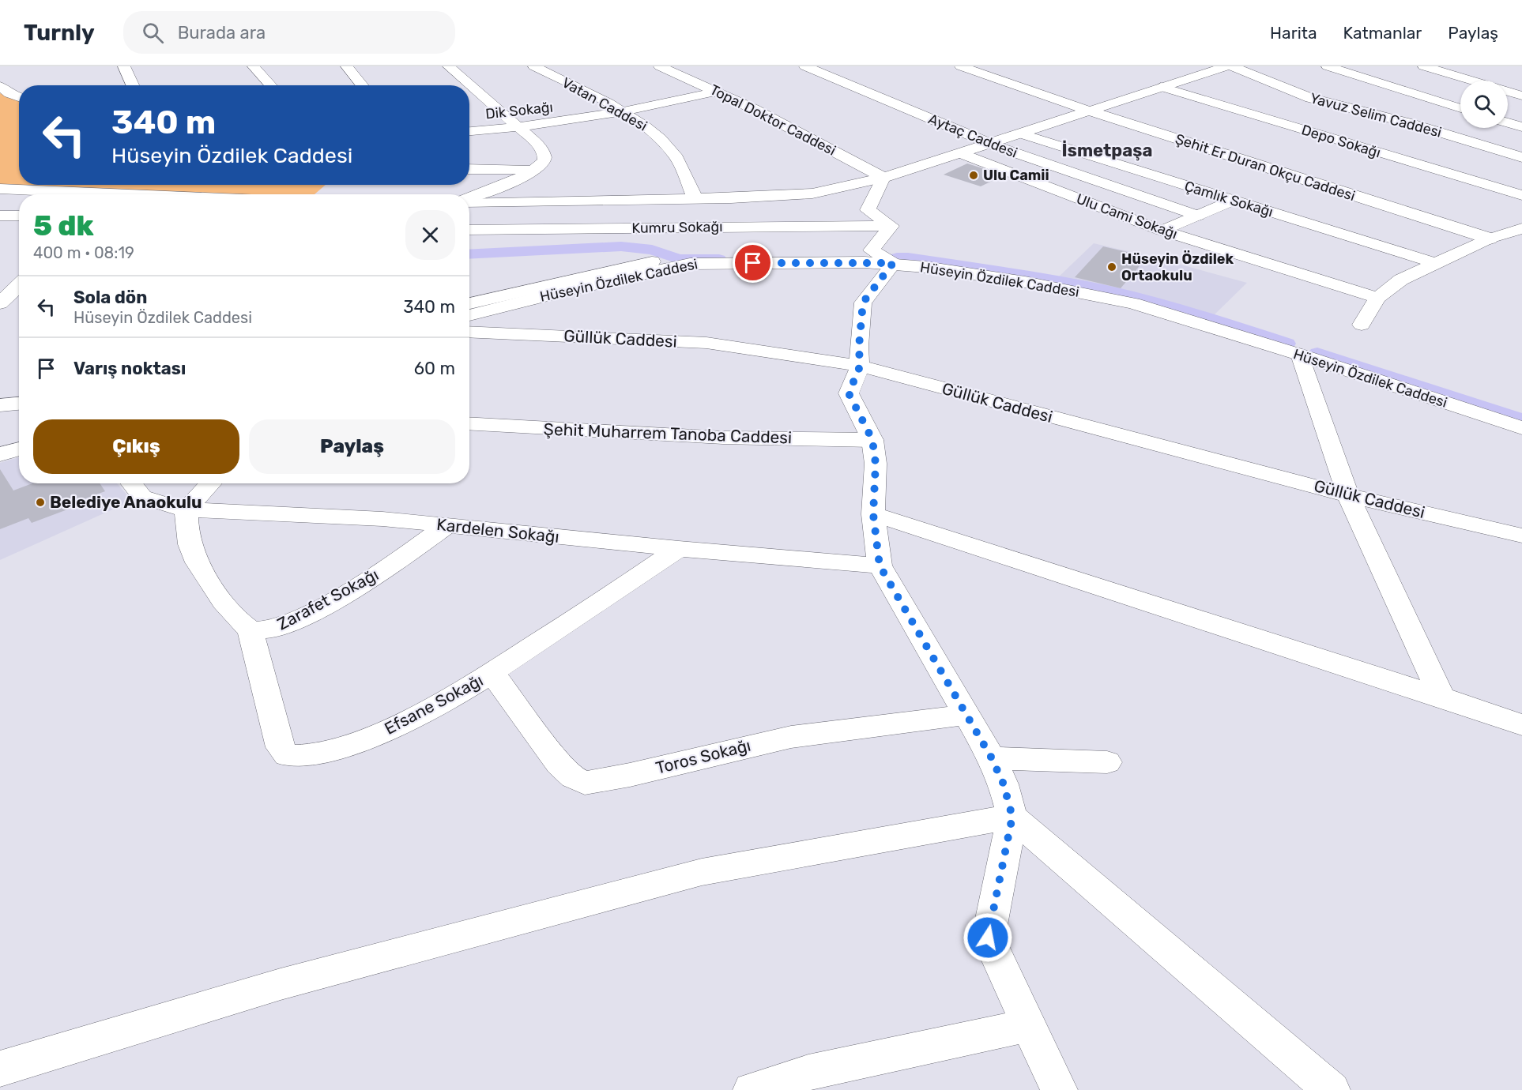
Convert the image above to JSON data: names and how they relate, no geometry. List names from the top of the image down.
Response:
{
  "streets": {
    "street": [
      "Vatan Caddesi",
      "Dik Sokağı",
      "Yavuz Selim Caddesi",
      "Topal Doktor Caddesi",
      "Aytaç Caddesi",
      "Depo Sokağı",
      "Şehit Er Duran Okçu Caddesi",
      "Çamlık Sokağı",
      "Ulu Cami Sokağı",
      "Kumru Sokağı",
      "Hüseyin Özdilek Caddesi",
      "Güllük Caddesi",
      "Şehit Muharrem Tanoba Caddesi",
      "Kardelen Sokağı",
      "Zarafet Sokağı",
      "Efsane Sokağı",
      "Toros Sokağı"
    ]
  },
  "crossings": [
    ["Vatan Caddesi", "Dik Sokağı"],
    ["Dik Sokağı", "Topal Doktor Caddesi"],
    ["Kardelen Sokağı", "Zarafet Sokağı"],
    ["Kardelen Sokağı", "Efsane Sokağı"],
    ["Zarafet Sokağı", "Efsane Sokağı"],
    ["Efsane Sokağı", "Toros Sokağı"]
  ],
  "districts": ["İsmetpaşa"],
  "places": ["Ulu Camii", "Hüseyin Özdilek Ortaokulu", "Belediye Anaokulu"],
  "page": {
    "header": "Turnly",
    "search": "Burada ara",
    "nav": ["Harita", "Katmanlar", "Paylaş"],
    "turn": ["340 m", "Hüseyin Özdilek Caddesi"],
    "heading": ["5 dk", "400 m · 08:19"],
    "list": [
      {
        "name": "Sola dön",
        "note": "Hüseyin Özdilek Caddesi",
        "value": "340 m"
      },
      {
        "name": "Varış noktası",
        "value": "60 m"
      }
    ],
    "buttons": ["Çıkış", "Paylaş"]
  }
}
